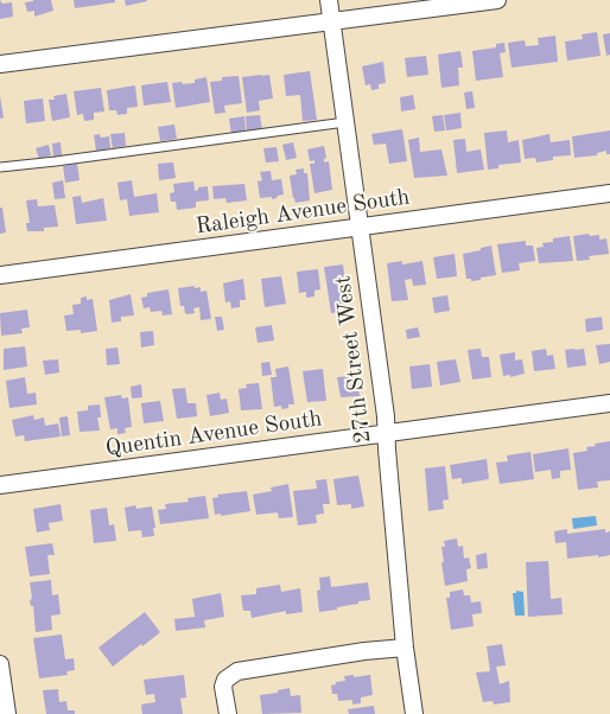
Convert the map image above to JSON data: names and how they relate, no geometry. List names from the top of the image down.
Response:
{
  "streets": {
    "street": ["Raleigh Avenue South", "27th Street West", "Quentin Avenue South"]
  },
  "crossings": [
    ["Raleigh Avenue South", "27th Street West"],
    ["27th Street West", "Quentin Avenue South"]
  ]
}
